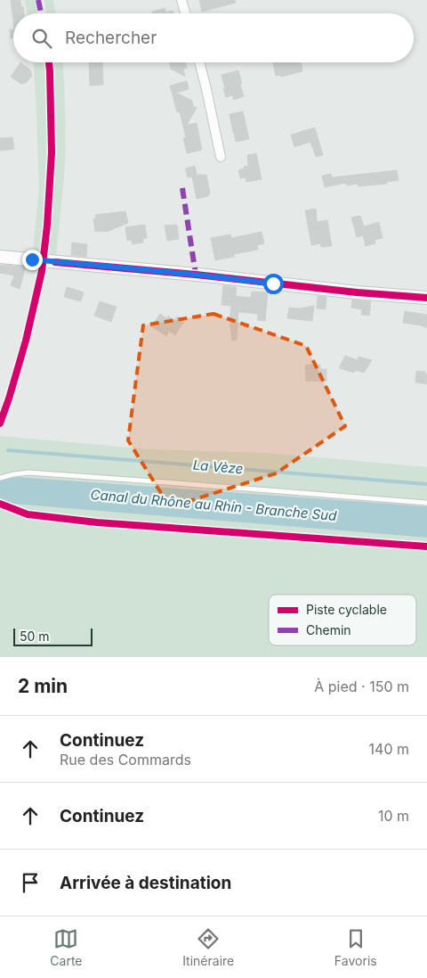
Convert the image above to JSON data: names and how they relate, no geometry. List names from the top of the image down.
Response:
{
  "water": ["La Vèze", "Canal du Rhône au Rhin - Branche Sud"],
  "legend": ["Piste cyclable", "Chemin"],
  "scale_bar": "50 m",
  "page": {
    "search": "Rechercher",
    "scale": "50 m",
    "heading": ["2 min", "À pied · 150 m"],
    "list": [
      ["Continuez", "Rue des Commards", "140 m"],
      ["Continuez", "10 m"],
      "Arrivée à destination"
    ],
    "nav": ["Carte", "Itinéraire", "Favoris"]
  }
}
